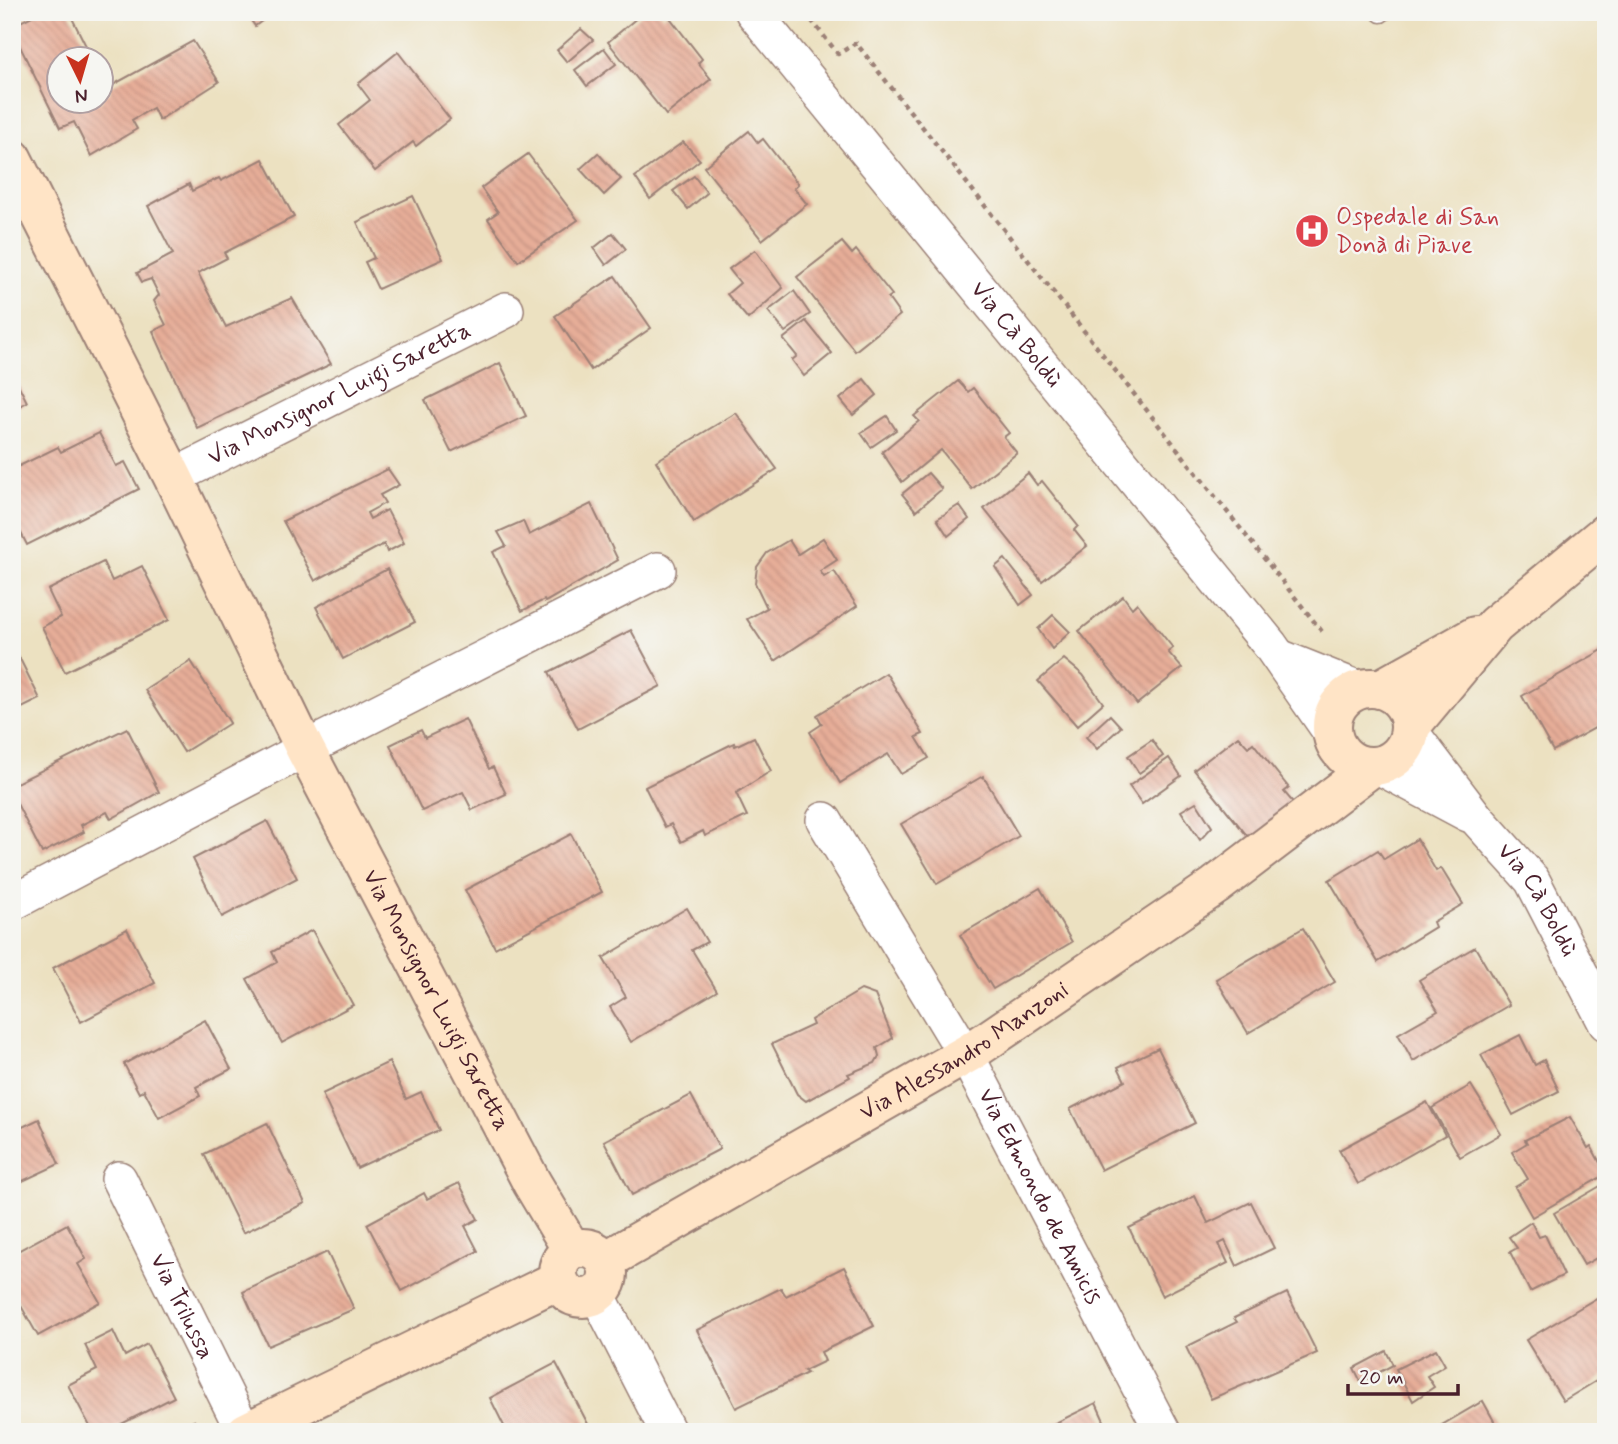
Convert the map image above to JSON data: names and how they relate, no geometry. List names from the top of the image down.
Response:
{
  "streets": {
    "street": [
      "Via Cà Boldù",
      "Via Monsignor Luigi Saretta",
      "Via Alessandro Manzoni",
      "Via Edmondo de Amicis",
      "Via Trilussa"
    ]
  },
  "crossings": [
    ["Via Cà Boldù", "Via Alessandro Manzoni"],
    ["Via Monsignor Luigi Saretta", "Via Alessandro Manzoni"],
    ["Via Alessandro Manzoni", "Via Edmondo de Amicis"],
    ["Via Alessandro Manzoni", "Via Trilussa"]
  ],
  "places": {
    "hospital": ["Ospedale di San Donà di Piave"]
  },
  "scale_bar": "20 m",
  "north": "bottom"
}
